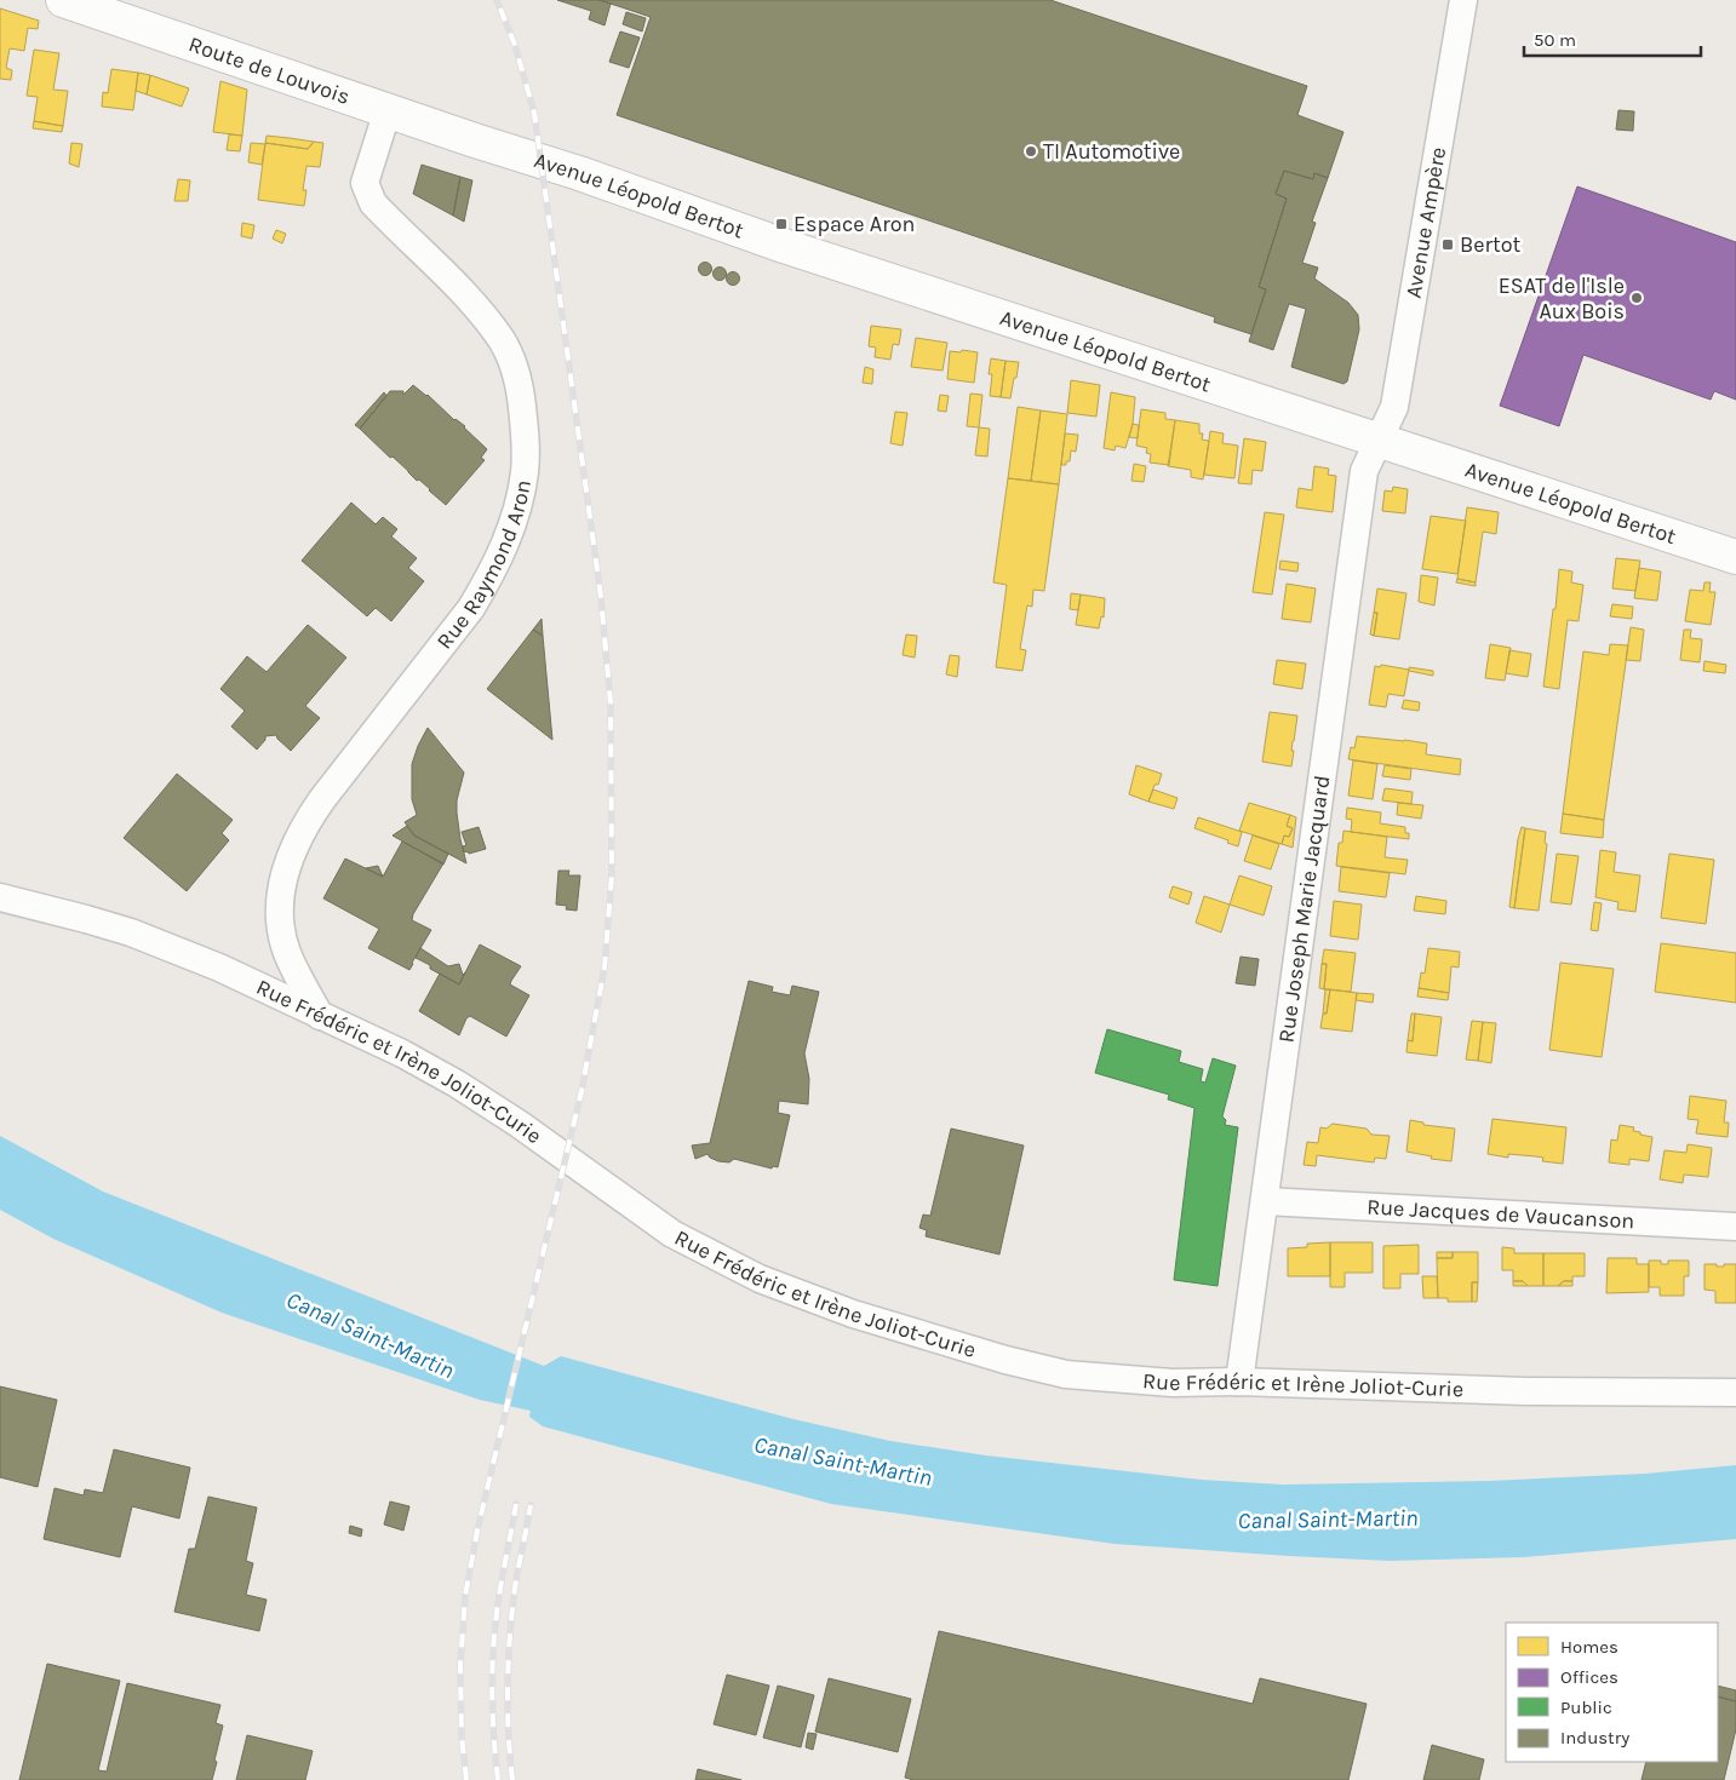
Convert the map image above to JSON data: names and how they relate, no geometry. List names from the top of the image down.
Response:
{
  "streets": {
    "street": [
      "Route de Louvois",
      "Avenue Léopold Bertot",
      "Avenue Ampère",
      "Rue Raymond Aron",
      "Rue Joseph Marie Jacquard",
      "Rue Frédéric et Irène Joliot-Curie",
      "Rue Jacques de Vaucanson"
    ]
  },
  "crossings": [
    ["Route de Louvois", "Avenue Léopold Bertot"],
    ["Route de Louvois", "Rue Raymond Aron"],
    ["Avenue Léopold Bertot", "Avenue Ampère"],
    ["Avenue Léopold Bertot", "Rue Joseph Marie Jacquard"],
    ["Avenue Ampère", "Rue Joseph Marie Jacquard"],
    ["Rue Raymond Aron", "Rue Frédéric et Irène Joliot-Curie"],
    ["Rue Joseph Marie Jacquard", "Rue Frédéric et Irène Joliot-Curie"],
    ["Rue Joseph Marie Jacquard", "Rue Jacques de Vaucanson"]
  ],
  "water": ["Canal Saint-Martin"],
  "places": {
    "other": ["TI Automotive", "ESAT de l'Isle Aux Bois"],
    "transit": ["Espace Aron", "Bertot"]
  },
  "legend": [
    "Homes",
    "Offices",
    "Public",
    "Industry"
  ],
  "scale_bar": "50 m"
}
